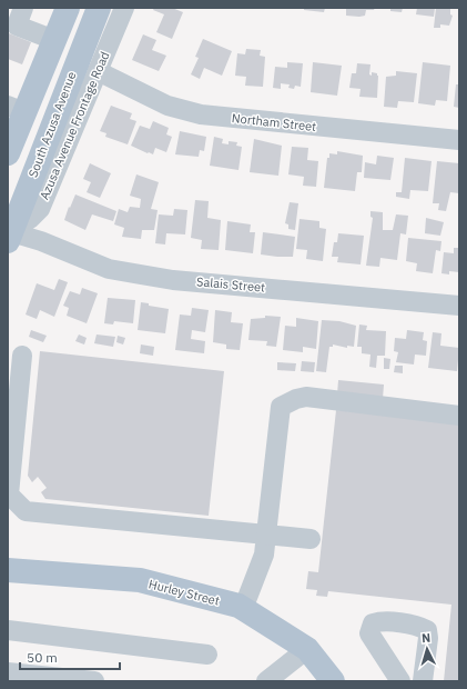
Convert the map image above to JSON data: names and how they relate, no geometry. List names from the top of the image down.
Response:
{
  "streets": {
    "main road": ["South Azusa Avenue", "Hurley Street"],
    "street": ["Northam Street", "Azusa Avenue Frontage Road", "Salais Street"]
  },
  "crossings": [
    ["Northam Street", "Azusa Avenue Frontage Road"],
    ["South Azusa Avenue", "Azusa Avenue Frontage Road"],
    ["South Azusa Avenue", "Salais Street"],
    ["Azusa Avenue Frontage Road", "Salais Street"]
  ],
  "scale_bar": "50 m",
  "north": "top"
}
